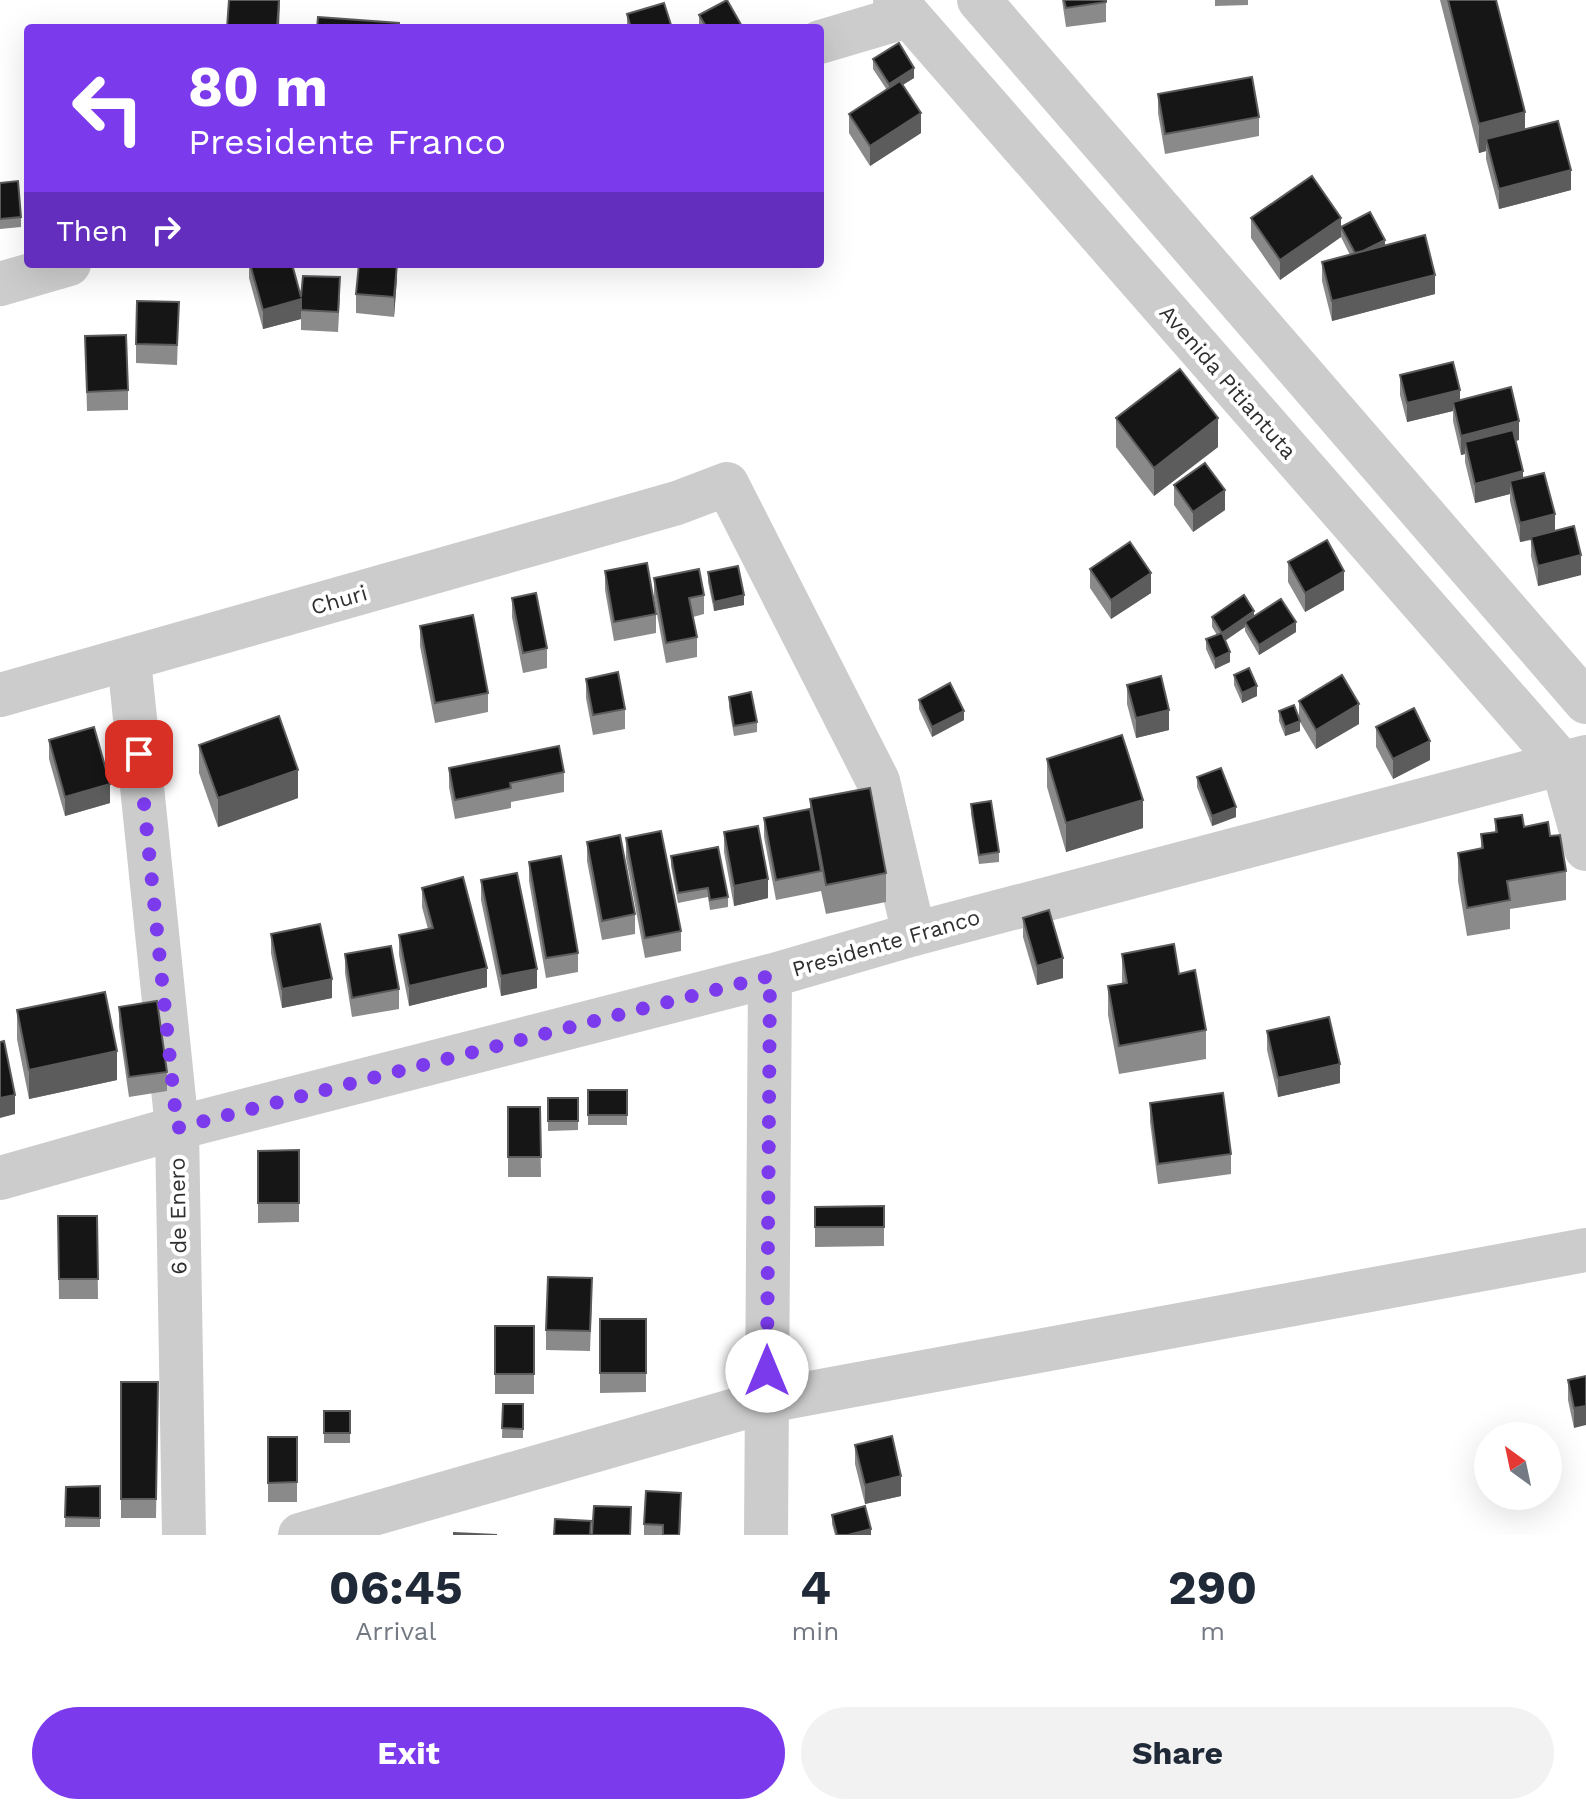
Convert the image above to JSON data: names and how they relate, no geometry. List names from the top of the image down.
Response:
{
  "streets": {
    "street": [
      "Avenida Pitiantuta",
      "Churi",
      "Presidente Franco",
      "6 de Enero"
    ]
  },
  "crossings": [
    ["Avenida Pitiantuta", "Presidente Franco"],
    ["Churi", "Presidente Franco"],
    ["Churi", "6 de Enero"],
    ["Presidente Franco", "6 de Enero"]
  ],
  "north": "top left",
  "page": {
    "turn": ["80 m", "Presidente Franco"],
    "then": "Then",
    "eta": [
      "06:45",
      "Arrival",
      "4",
      "min",
      "290",
      "m"
    ],
    "buttons": ["Exit", "Share"]
  }
}
